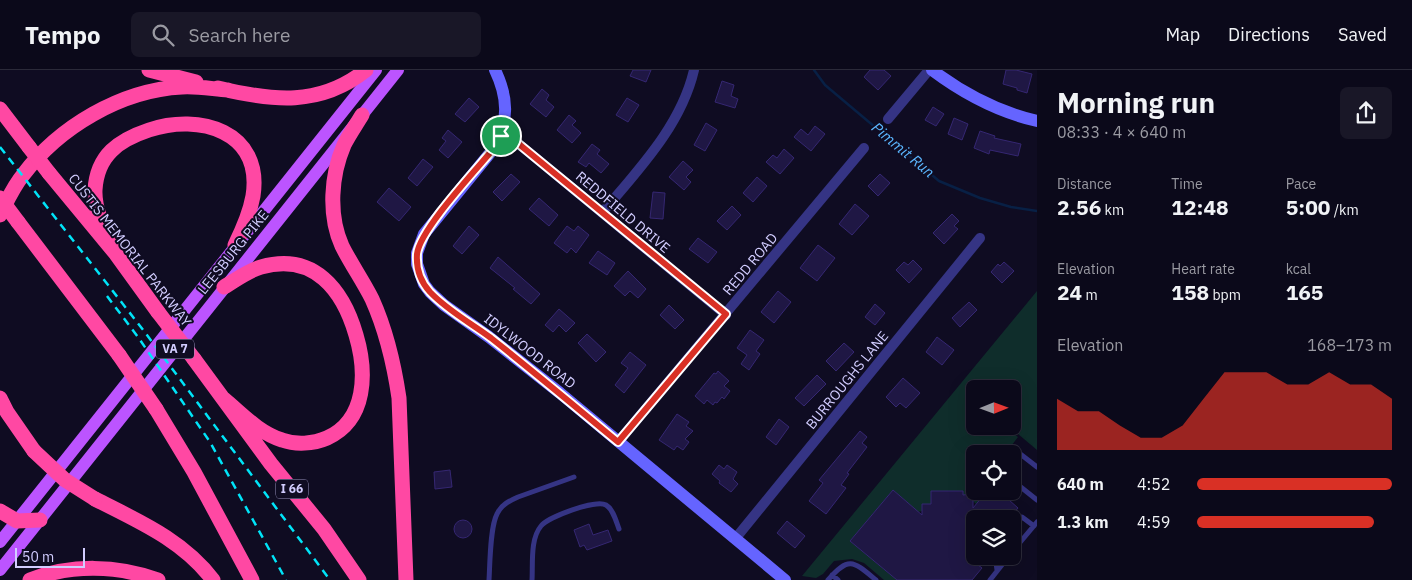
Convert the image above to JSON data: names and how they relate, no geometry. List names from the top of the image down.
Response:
{
  "streets": {
    "highway": ["CUSTIS MEMORIAL PARKWAY", "I 66"],
    "main road": ["LEESBURG PIKE", "VA 7", "IDYLWOOD ROAD"],
    "street": ["REDDFIELD DRIVE", "REDD ROAD", "BURROUGHS LANE"]
  },
  "crossings": [
    ["REDDFIELD DRIVE", "REDD ROAD"],
    ["REDDFIELD DRIVE", "IDYLWOOD ROAD"],
    ["REDD ROAD", "IDYLWOOD ROAD"],
    ["IDYLWOOD ROAD", "BURROUGHS LANE"]
  ],
  "water": ["Pimmit Run"],
  "scale_bar": "50 m",
  "north": "right",
  "page": {
    "header": "Tempo",
    "search": "Search here",
    "nav": ["Map", "Directions", "Saved"],
    "heading": ["Morning run", "08:33 · 4 × 640 m"],
    "stats": [
      ["Distance", "2.56 km"],
      ["Time", "12:48"],
      ["Pace", "5:00 /km"],
      ["Elevation", "24 m"],
      ["Heart rate", "158 bpm"],
      ["kcal", "165"]
    ],
    "chart": ["Elevation", "168–173 m"],
    "list": [
      {
        "name": "640 m",
        "note": "4:52"
      },
      {
        "name": "1.3 km",
        "note": "4:59"
      }
    ],
    "scale": "50 m"
  }
}
